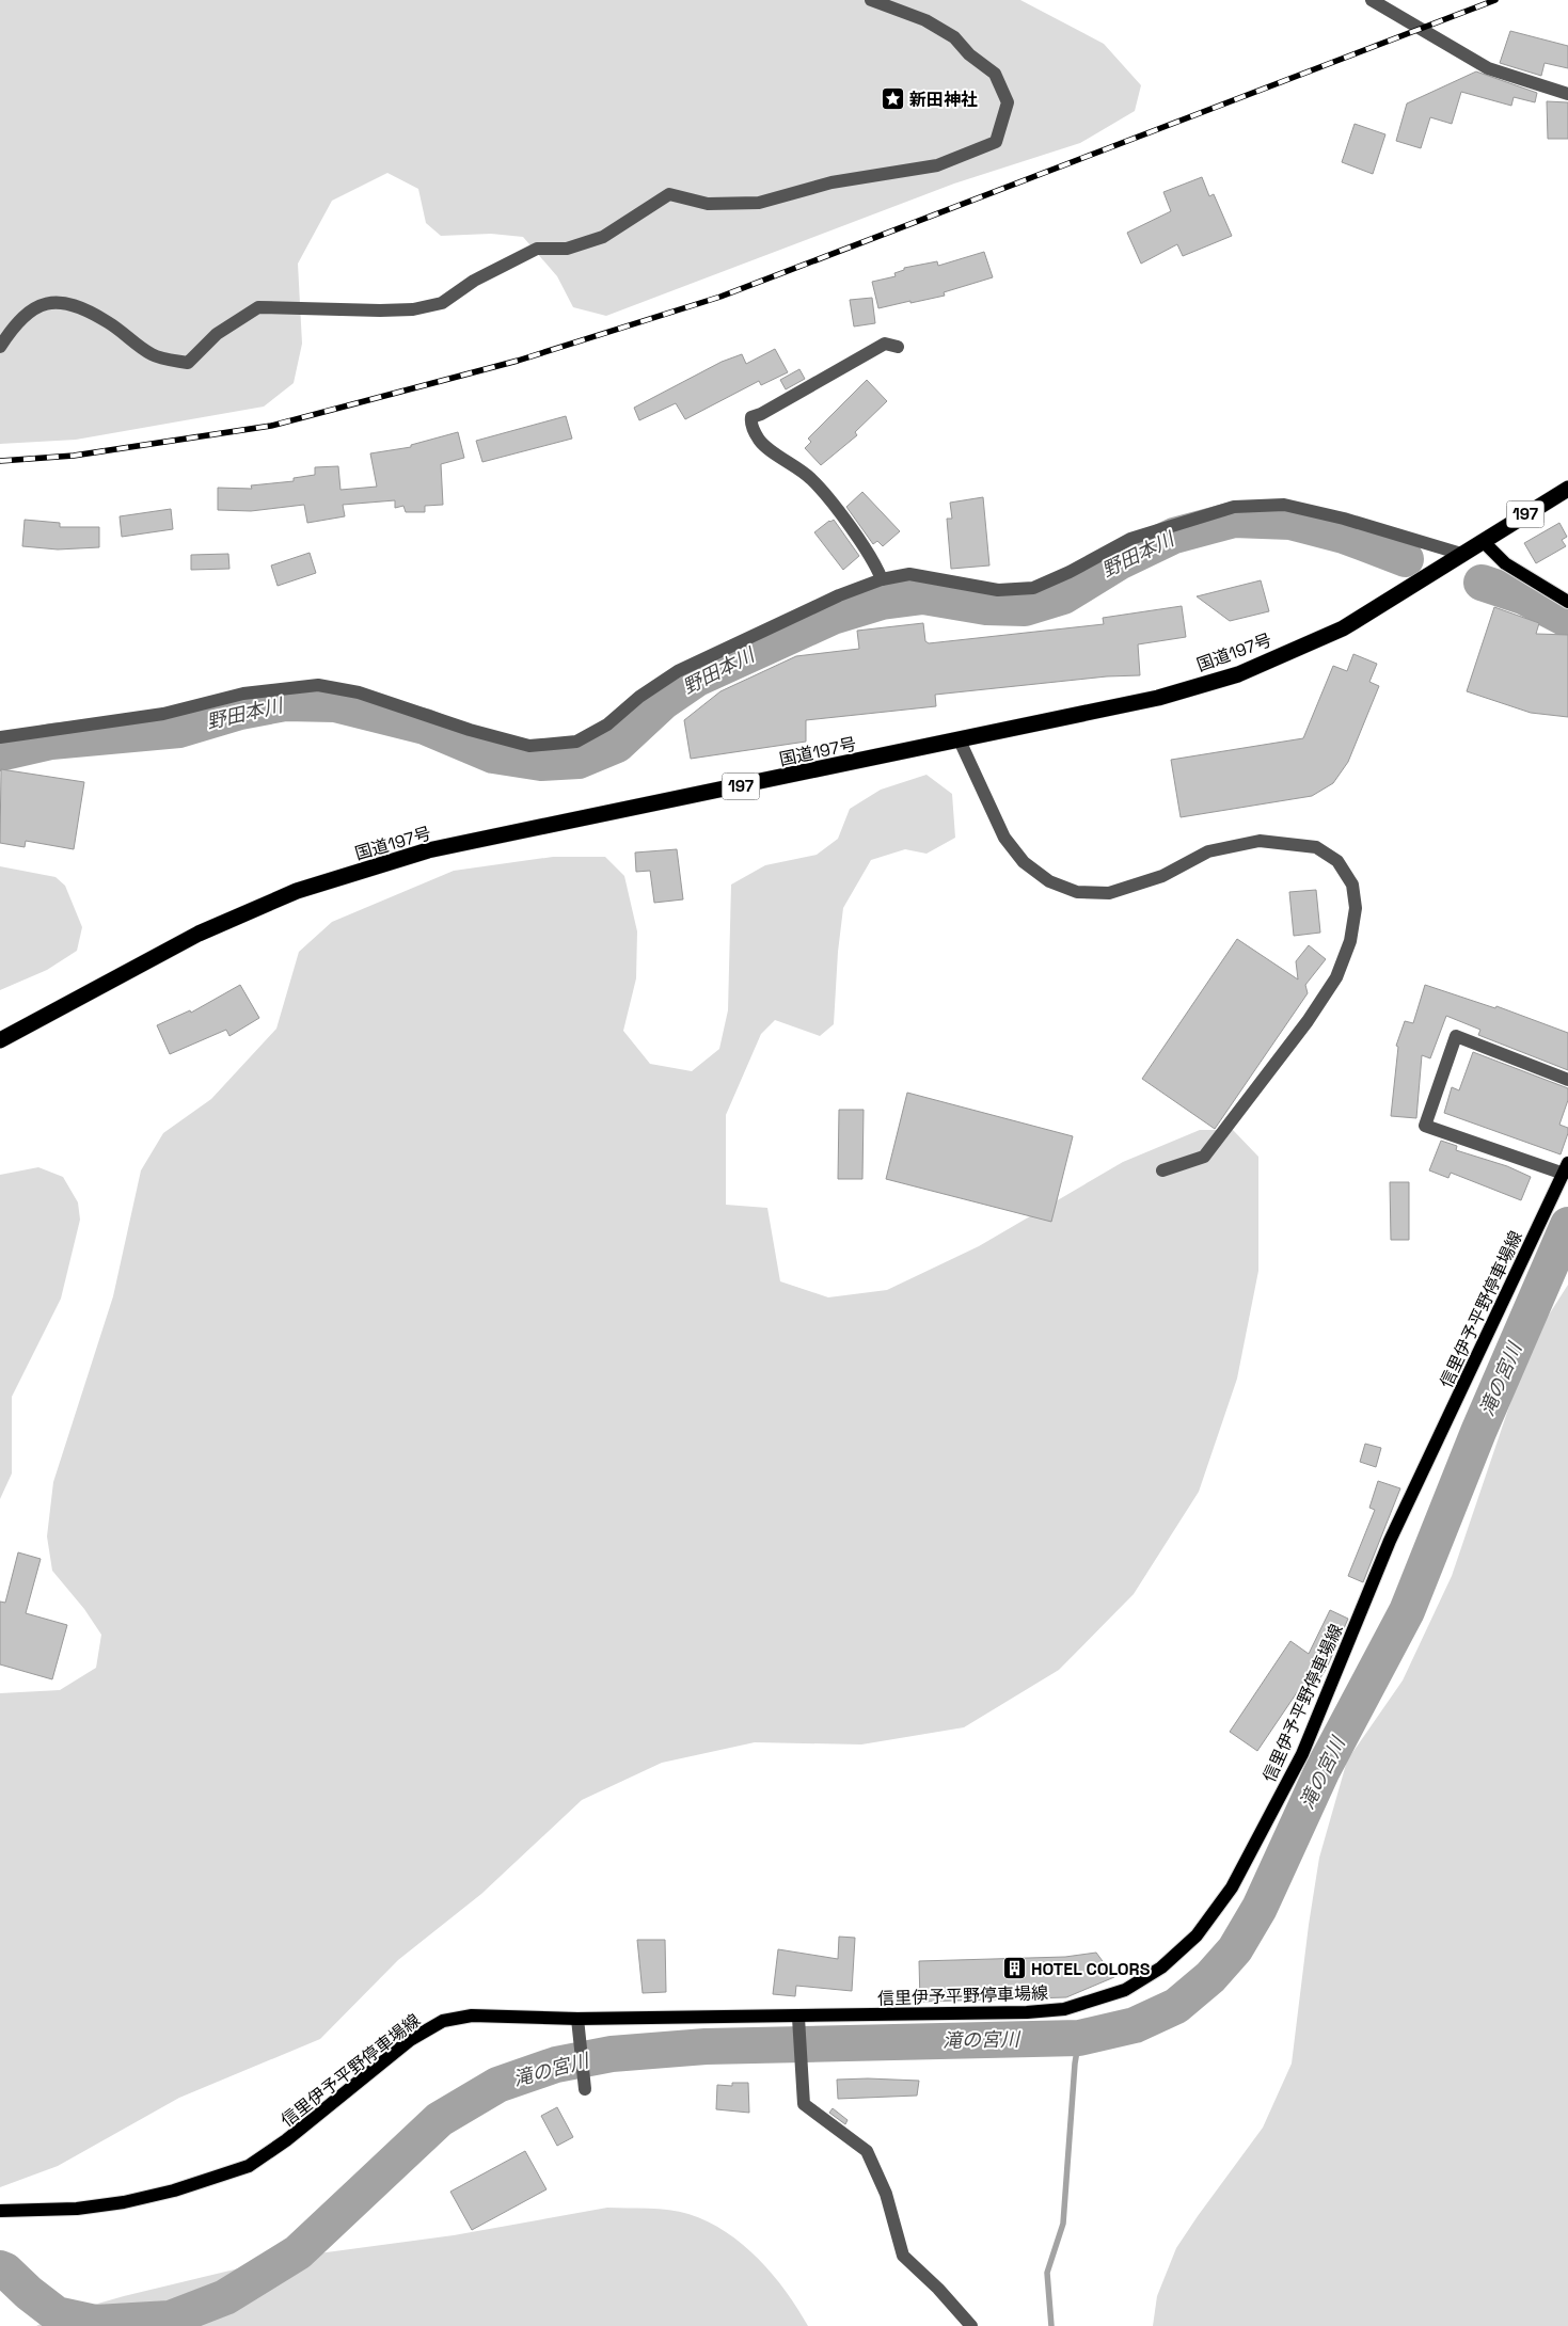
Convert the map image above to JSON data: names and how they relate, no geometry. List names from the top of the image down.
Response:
{
  "streets": {
    "highway": ["197", "国道197号"],
    "main road": ["信里伊予平野停車場線"]
  },
  "water": ["野田本川", "滝の宮川"],
  "places": {
    "place": ["新田神社"],
    "building": ["HOTEL COLORS"]
  }
}
